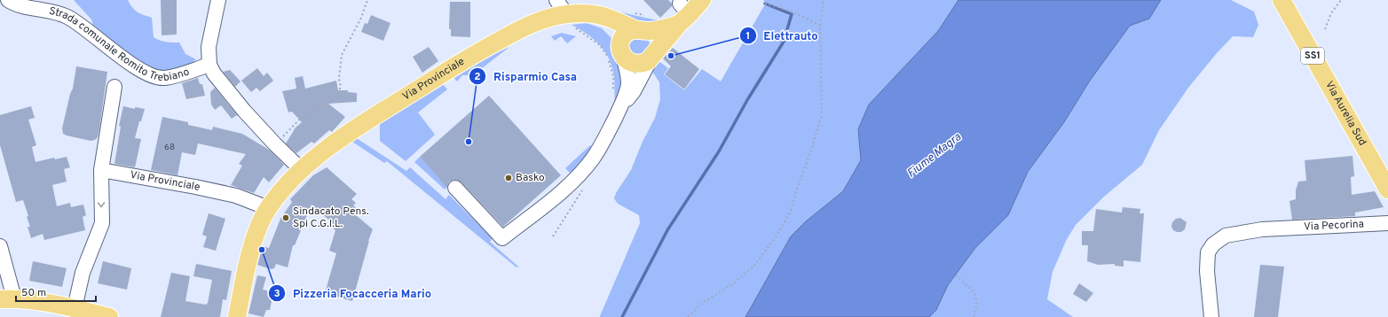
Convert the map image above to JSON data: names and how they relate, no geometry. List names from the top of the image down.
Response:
{
  "streets": {
    "main road": ["SS1", "Via Provinciale", "Via Aurelia Sud"],
    "street": ["Strada comunale Romito Trebiano", "Via Pecorina"]
  },
  "crossings": [
    ["Strada comunale Romito Trebiano", "Via Provinciale"]
  ],
  "water": ["Fiume Magra"],
  "places": [
    "Elettrauto",
    "Risparmio Casa",
    "Basko",
    "Sindacato Pens. Spi C.G.I.L.",
    "Pizzeria Focacceria Mario"
  ],
  "house_numbers": ["68"],
  "scale_bar": "50 m"
}
